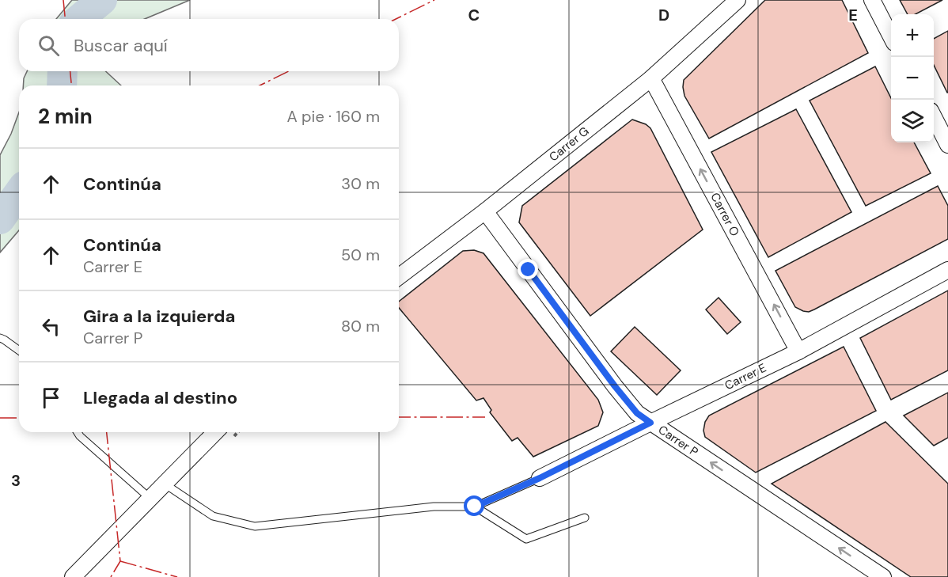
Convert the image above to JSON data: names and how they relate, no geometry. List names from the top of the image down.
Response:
{
  "streets": {
    "street": [
      "Carrer G",
      "Carrer O",
      "Carrer E",
      "Carrer P"
    ]
  },
  "crossings": [
    ["Carrer G", "Carrer O"],
    ["Carrer G", "Carrer P"],
    ["Carrer O", "Carrer E"],
    ["Carrer E", "Carrer P"]
  ],
  "one_way": ["Carrer O", "Carrer P"],
  "page": {
    "map_buttons": ["+", "−"],
    "search": "Buscar aquí",
    "heading": ["2 min", "A pie · 160 m"],
    "list": [
      ["Continúa", "30 m"],
      ["Continúa", "Carrer E", "50 m"],
      ["Gira a la izquierda", "Carrer P", "80 m"],
      "Llegada al destino"
    ]
  },
  "grid": {
    "columns": ["C", "D", "E"],
    "rows": ["3"]
  }
}
